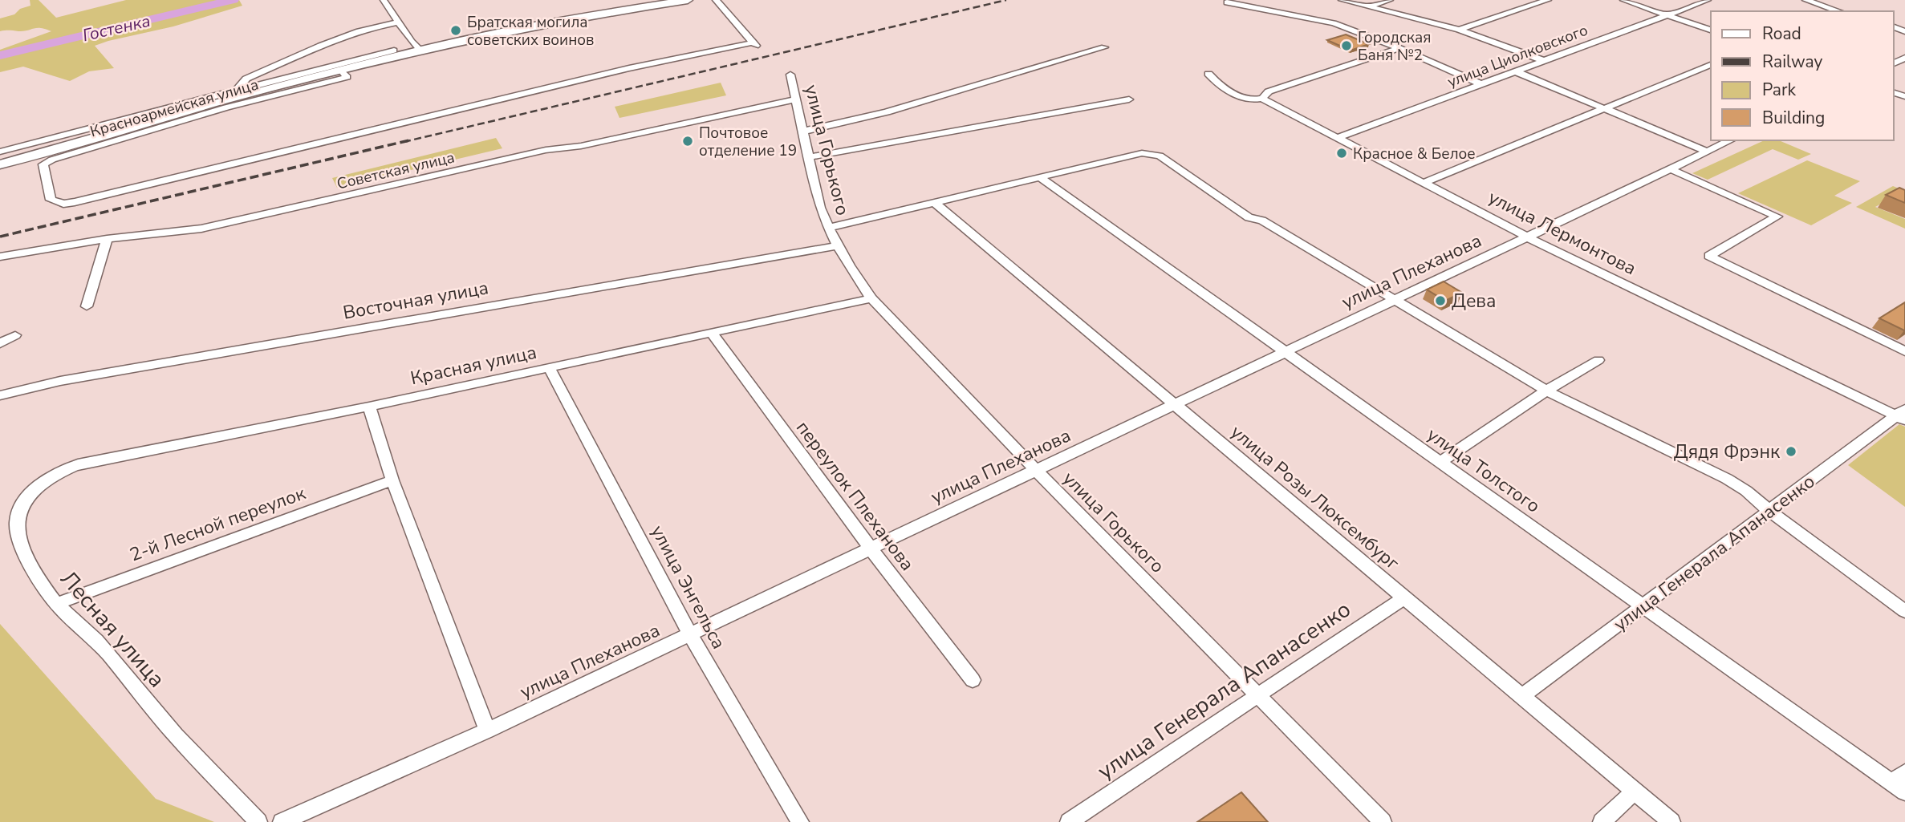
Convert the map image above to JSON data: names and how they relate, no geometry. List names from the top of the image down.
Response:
{
  "streets": {
    "main road": ["Красноармейская улица"],
    "street": [
      "улица Циолковского",
      "улица Горького",
      "Советская улица",
      "улица Лермонтова",
      "улица Плеханова",
      "Восточная улица",
      "Красная улица",
      "улица Толстого",
      "переулок Плеханова",
      "улица Розы Люксембург",
      "2-й Лесной переулок",
      "улица Генерала Апанасенко",
      "улица Энгельса",
      "Лесная улица"
    ]
  },
  "crossings": [
    ["улица Циолковского", "улица Лермонтова"],
    ["улица Горького", "Советская улица"],
    ["улица Горького", "улица Плеханова"],
    ["улица Горького", "Восточная улица"],
    ["улица Горького", "Красная улица"],
    ["улица Горького", "улица Генерала Апанасенко"],
    ["улица Лермонтова", "улица Плеханова"],
    ["улица Лермонтова", "улица Генерала Апанасенко"],
    ["улица Плеханова", "улица Толстого"],
    ["улица Плеханова", "переулок Плеханова"],
    ["улица Плеханова", "улица Розы Люксембург"],
    ["улица Плеханова", "улица Энгельса"],
    ["Красная улица", "переулок Плеханова"],
    ["Красная улица", "улица Энгельса"],
    ["Красная улица", "Лесная улица"],
    ["улица Толстого", "улица Генерала Апанасенко"],
    ["улица Розы Люксембург", "улица Генерала Апанасенко"],
    ["2-й Лесной переулок", "Лесная улица"]
  ],
  "water": ["Гостенка"],
  "places": [
    "Братская могила советских воинов",
    "Городская Баня №2",
    "Почтовое отделение 19",
    "Красное & Белое",
    "Дева",
    "Дядя Фрэнк"
  ],
  "legend": [
    "Road",
    "Railway",
    "Park",
    "Building"
  ]
}
